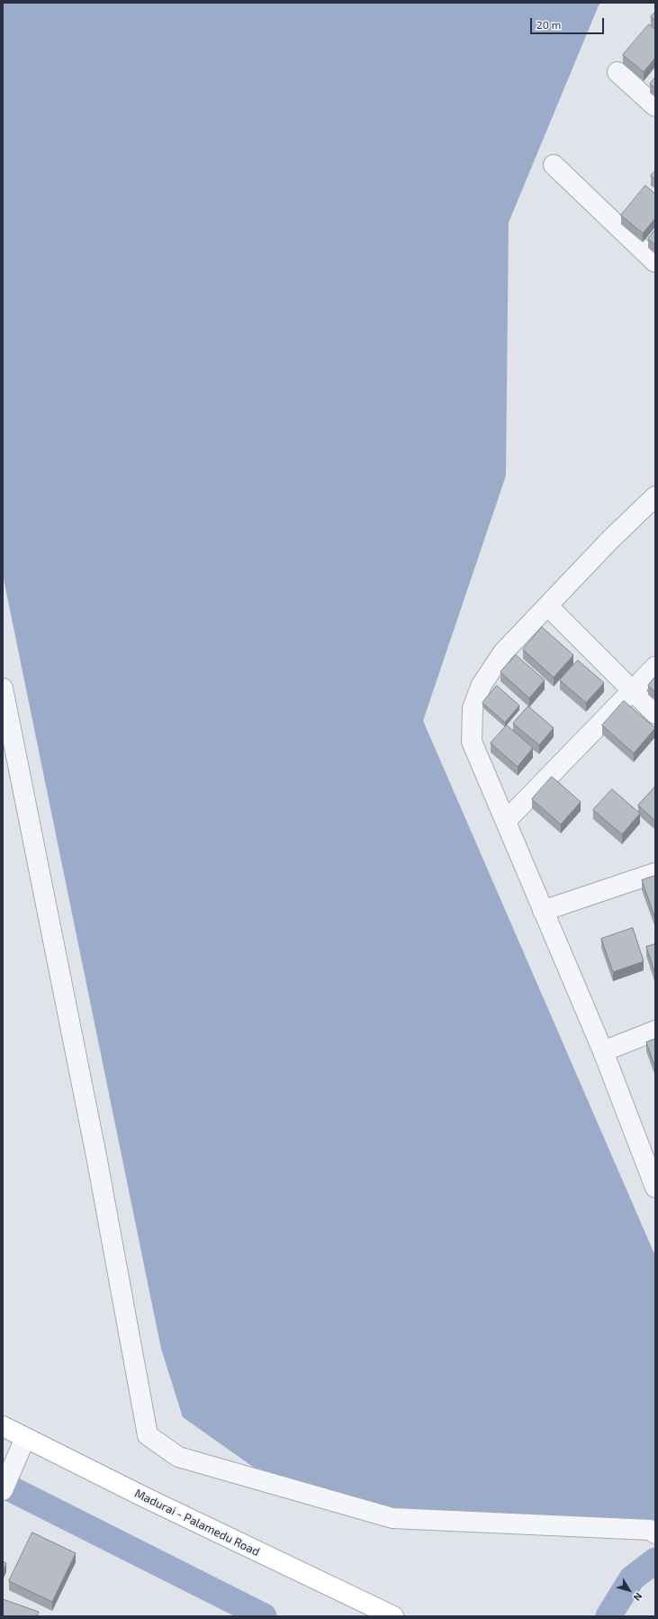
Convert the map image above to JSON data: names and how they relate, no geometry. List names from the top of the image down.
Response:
{
  "streets": {
    "main road": ["Madurai - Palamedu Road"]
  },
  "scale_bar": "20 m",
  "north": "bottom right"
}
